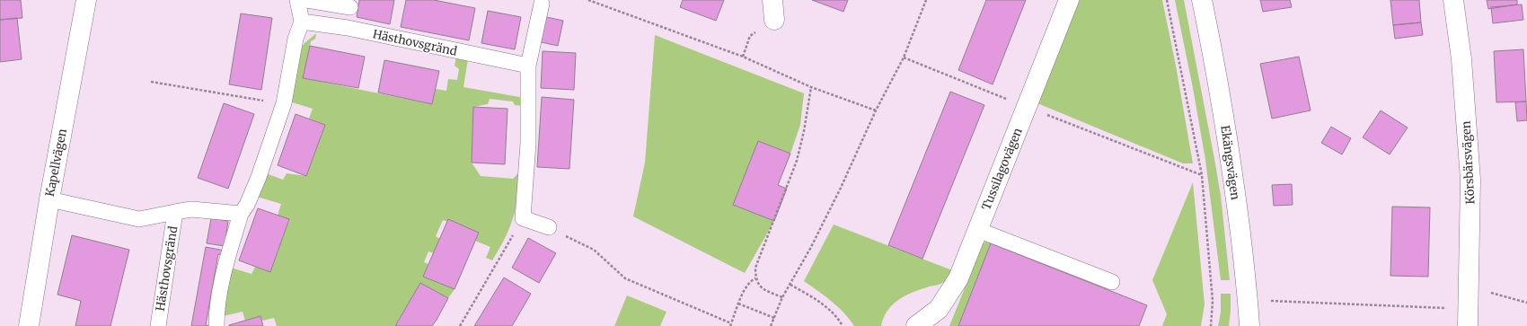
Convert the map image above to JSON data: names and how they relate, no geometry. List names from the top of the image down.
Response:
{
  "streets": {
    "street": [
      "Kapellvägen",
      "Ekängsvägen",
      "Körsbärsvägen",
      "Tussilagovägen"
    ],
    "lane": ["Hästhovsgränd"]
  },
  "crossings": [
    ["Hästhovsgränd", "Kapellvägen"]
  ]
}
